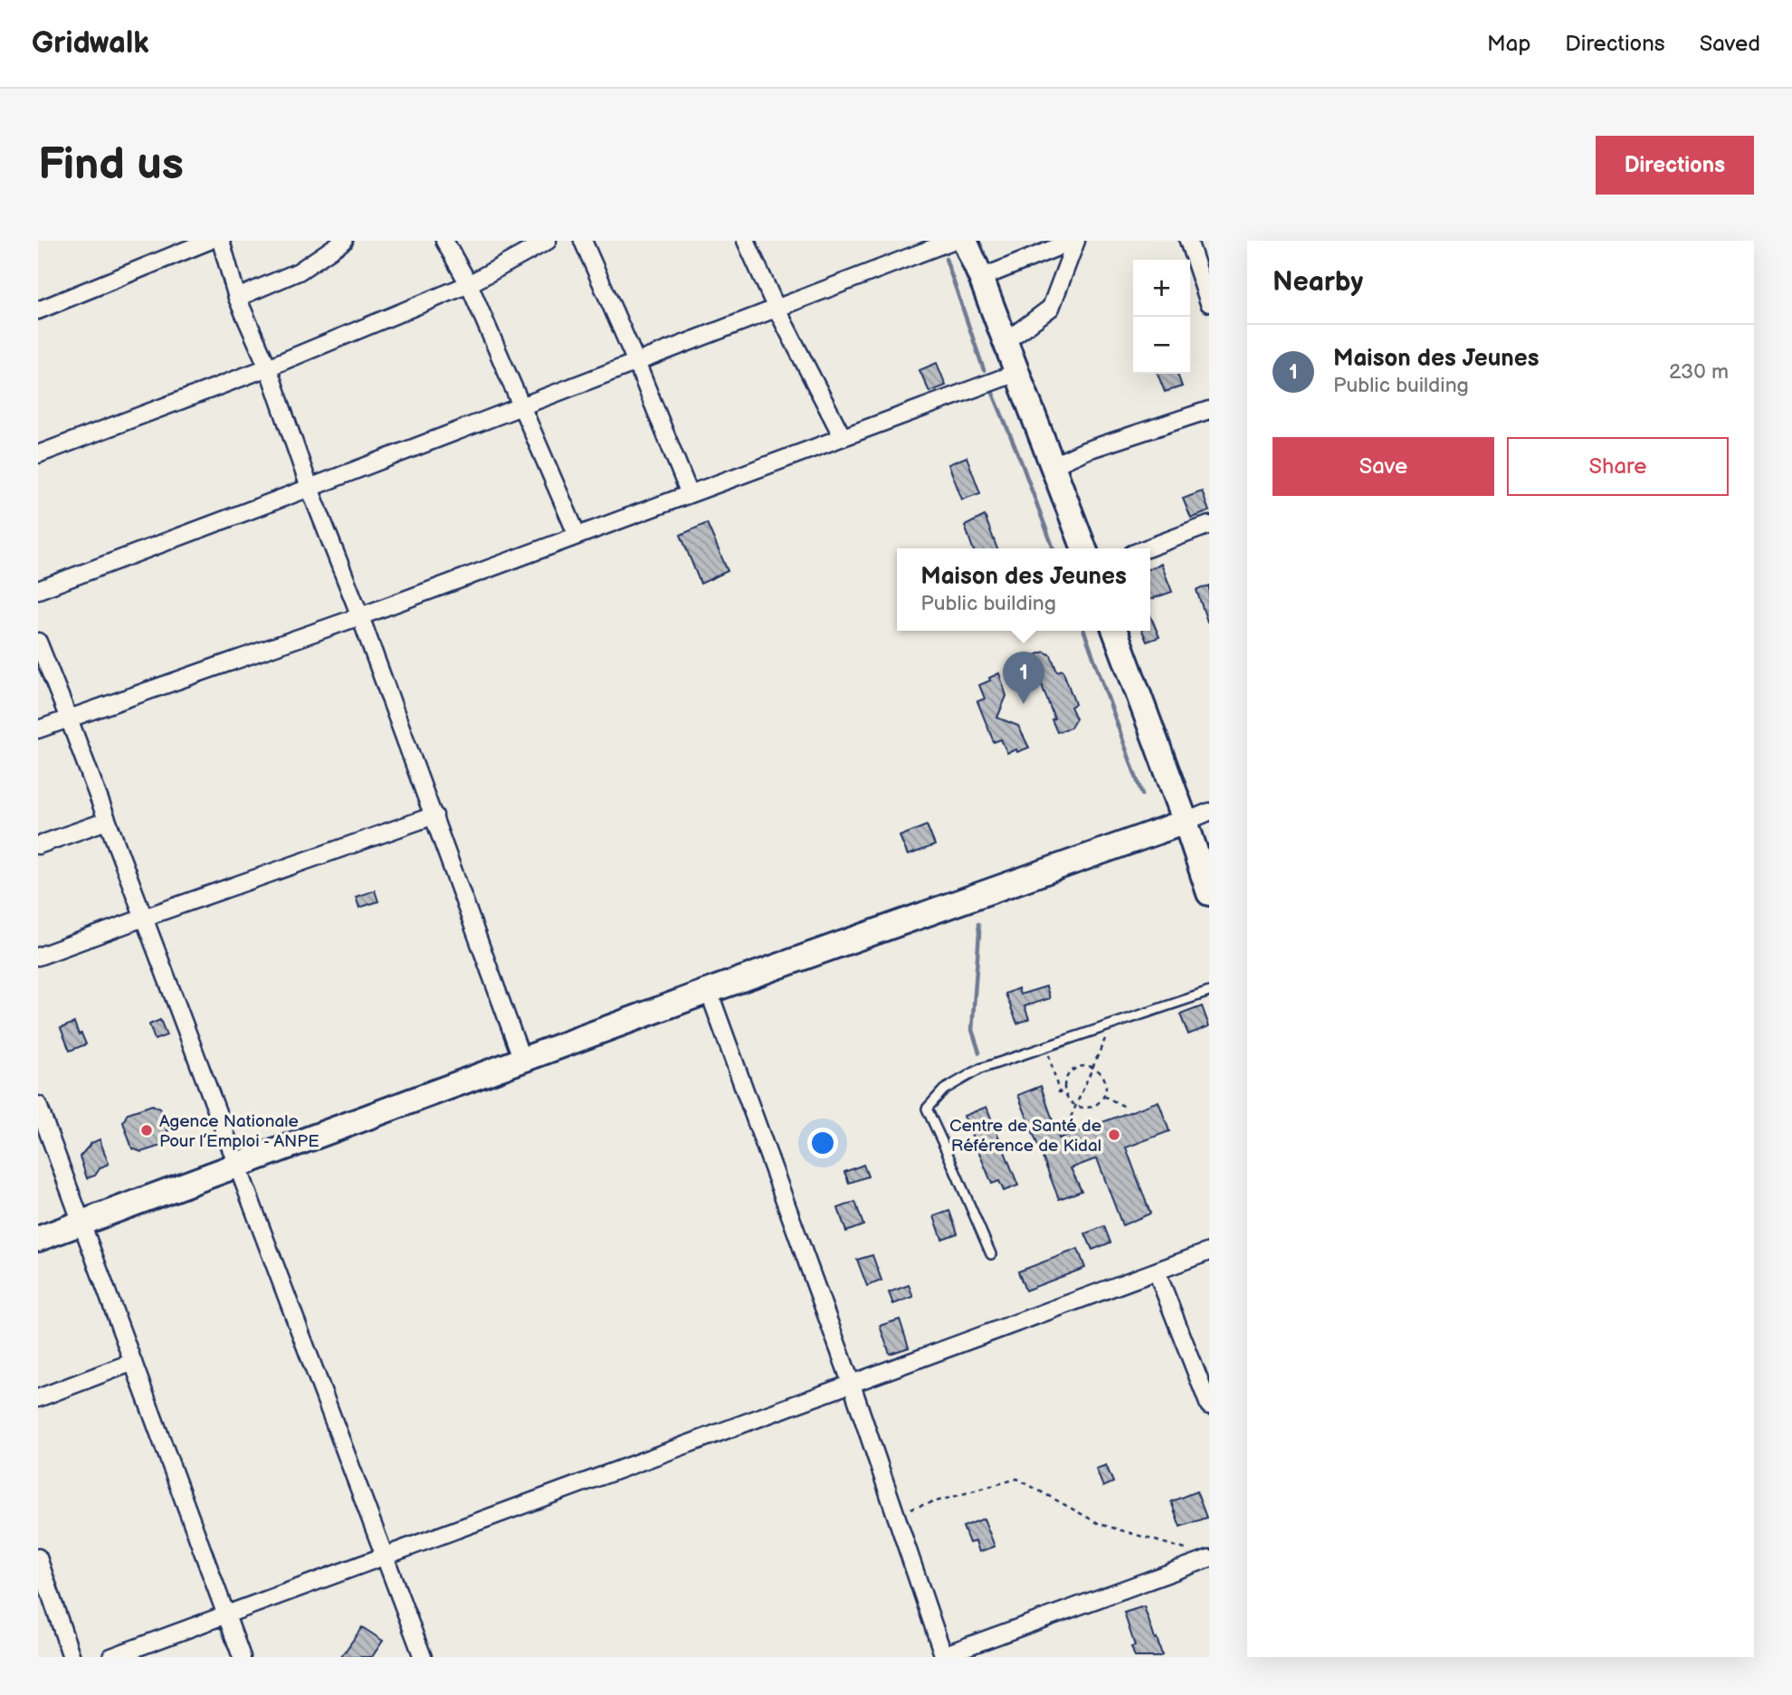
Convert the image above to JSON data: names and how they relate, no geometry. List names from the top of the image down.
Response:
{
  "places": ["Agence Nationale Pour l’Emploi - ANPE", "Centre de Santé de Référence de Kidal"],
  "page": {
    "header": "Gridwalk",
    "nav": ["Map", "Directions", "Saved"],
    "buttons": [
      "Directions",
      ["Save", "Share"]
    ],
    "title": "Find us",
    "heading": "Nearby",
    "map_buttons": ["+", "−"],
    "list": [
      {
        "mark": "1",
        "name": "Maison des Jeunes",
        "note": "Public building",
        "value": "230 m"
      }
    ],
    "popup": ["Maison des Jeunes", "Public building"],
    "pins": "1"
  }
}
